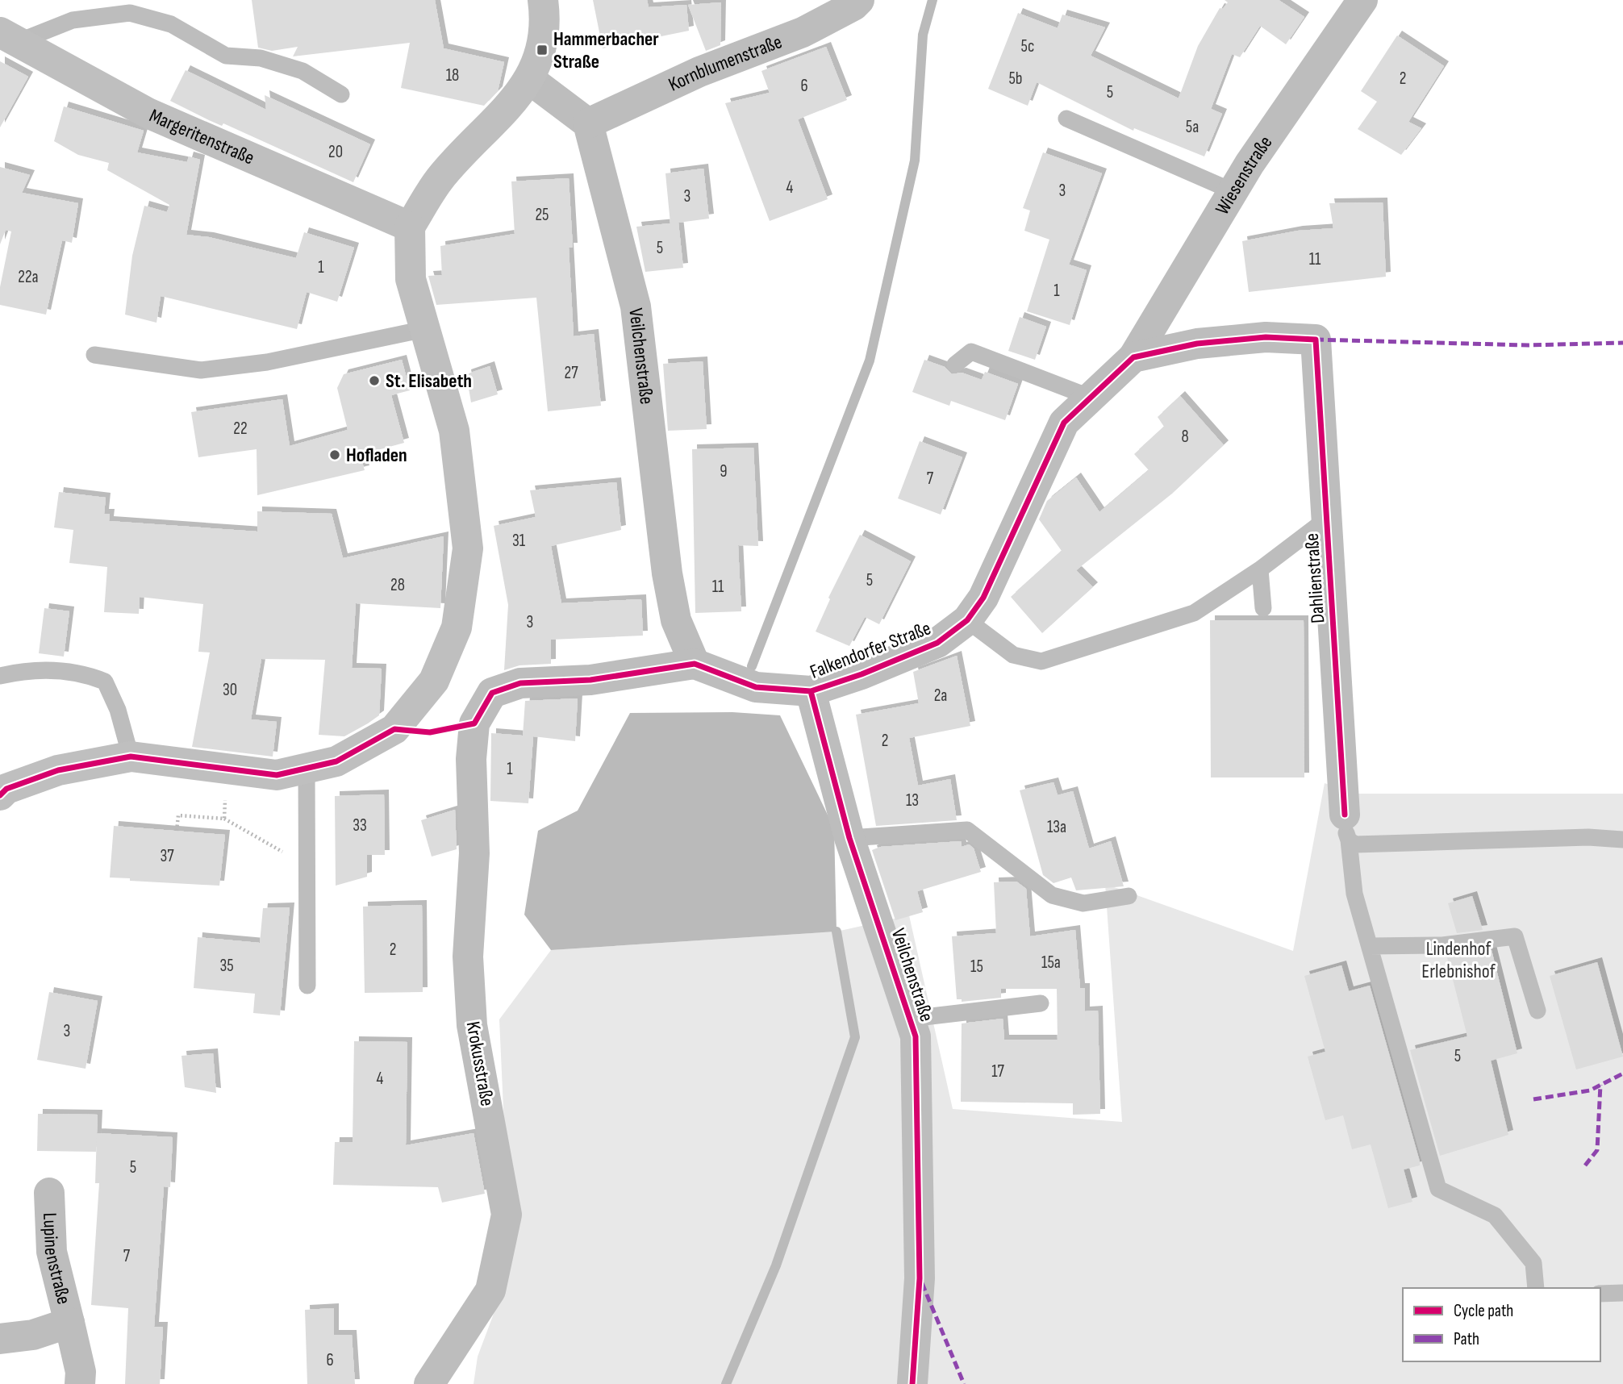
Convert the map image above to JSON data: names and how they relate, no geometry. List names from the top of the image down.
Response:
{
  "streets": {
    "main road": ["Margeritenstraße"],
    "street": [
      "Kornblumenstraße",
      "Wiesenstraße",
      "Veilchenstraße",
      "Dahlienstraße",
      "Falkendorfer Straße",
      "Krokusstraße",
      "Lupinenstraße"
    ]
  },
  "crossings": [
    ["Kornblumenstraße", "Veilchenstraße"],
    ["Wiesenstraße", "Falkendorfer Straße"],
    ["Veilchenstraße", "Falkendorfer Straße"],
    ["Veilchenstraße", "Krokusstraße"],
    ["Dahlienstraße", "Falkendorfer Straße"],
    ["Falkendorfer Straße", "Krokusstraße"]
  ],
  "parks": ["Lindenhof Erlebnishof"],
  "places": {
    "transit": ["Hammerbacher Straße"],
    "other": ["St. Elisabeth", "Hofladen"]
  },
  "house_numbers": [
    "5c",
    "18",
    "5b",
    "2",
    "6",
    "5",
    "5a",
    "20",
    "4",
    "3",
    "3",
    "25",
    "5",
    "11",
    "1",
    "22a",
    "1",
    "27",
    "22",
    "8",
    "9",
    "7",
    "31",
    "5",
    "28",
    "11",
    "3",
    "30",
    "2a",
    "2",
    "1",
    "13",
    "33",
    "13a",
    "37",
    "2",
    "15a",
    "35",
    "15",
    "3",
    "5",
    "17",
    "4",
    "5",
    "7",
    "6"
  ],
  "legend": ["Cycle path", "Path"]
}
